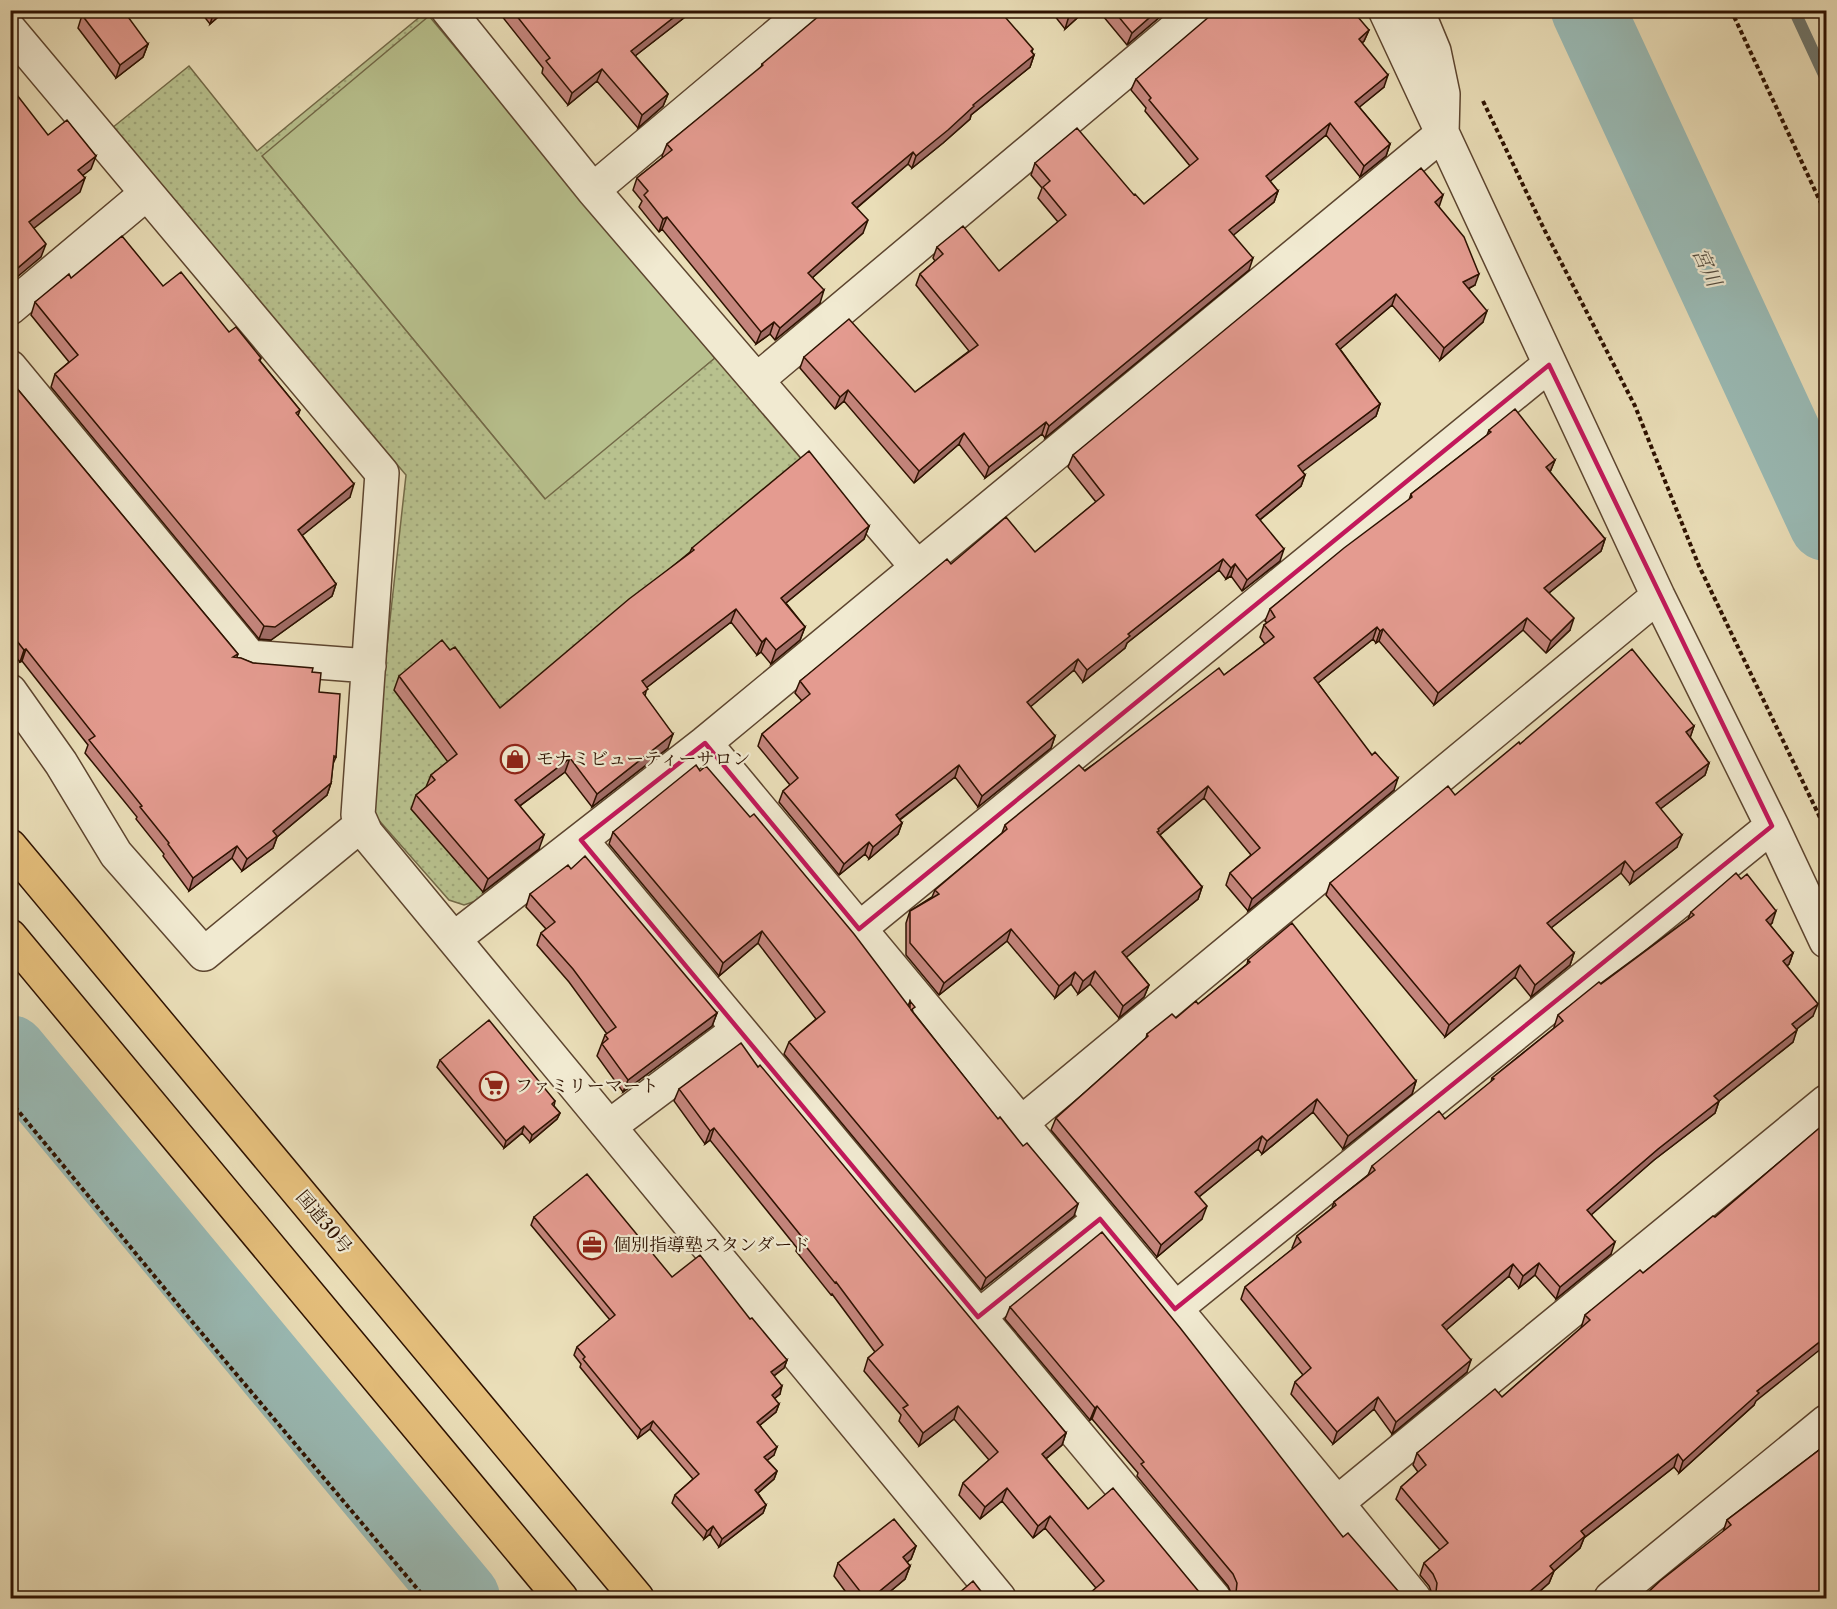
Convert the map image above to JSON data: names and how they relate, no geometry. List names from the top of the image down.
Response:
{
  "streets": {
    "highway": ["国道30号"]
  },
  "water": ["宮川"],
  "places": {
    "shop": ["モナミビューティーサロン"],
    "supermarket": ["ファミリーマート"],
    "office": ["個別指導塾スタンダード"]
  }
}
